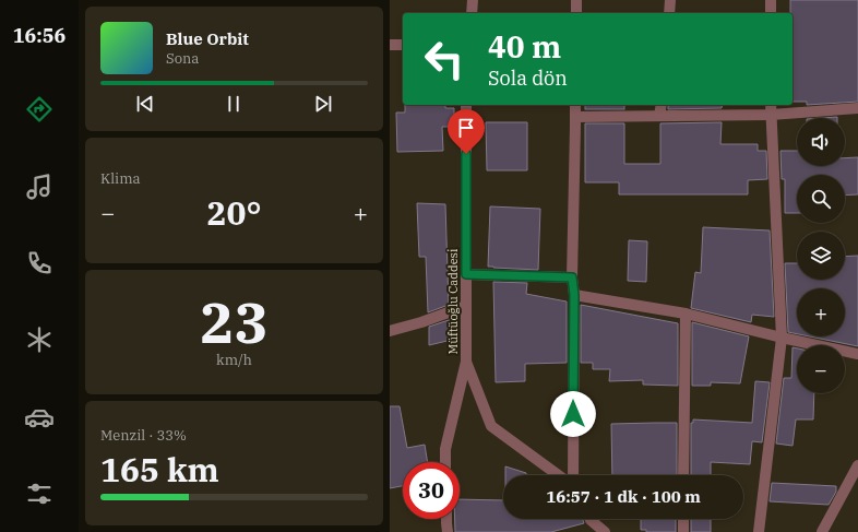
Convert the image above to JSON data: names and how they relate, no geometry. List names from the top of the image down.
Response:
{
  "streets": {
    "street": ["Müftüoğlu Caddesi"]
  },
  "page": {
    "tabs": "16:56",
    "turn": ["40 m", "Sola dön"],
    "song": ["Blue Orbit", "Sona"],
    "map_buttons": ["+", "−"],
    "tile": [
      "Klima",
      ["23", "km/h"],
      ["Menzil · 33%", "165 km"]
    ],
    "heat": ["−", "20°", "+"],
    "limit": "30",
    "trip": "16:57 · 1 dk · 100 m"
  }
}
